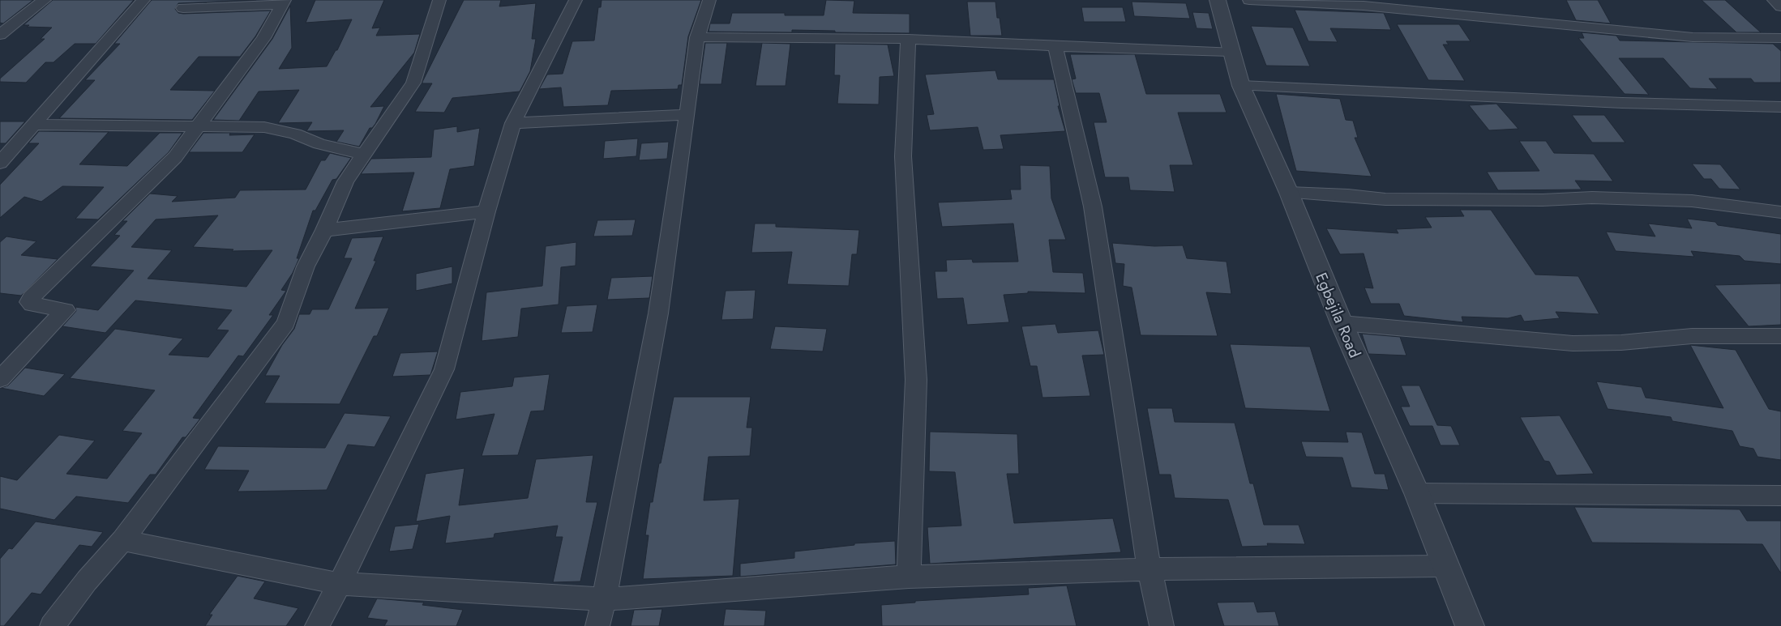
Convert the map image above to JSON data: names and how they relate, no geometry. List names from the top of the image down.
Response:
{
  "streets": {
    "street": ["Egbejila Road"]
  }
}
